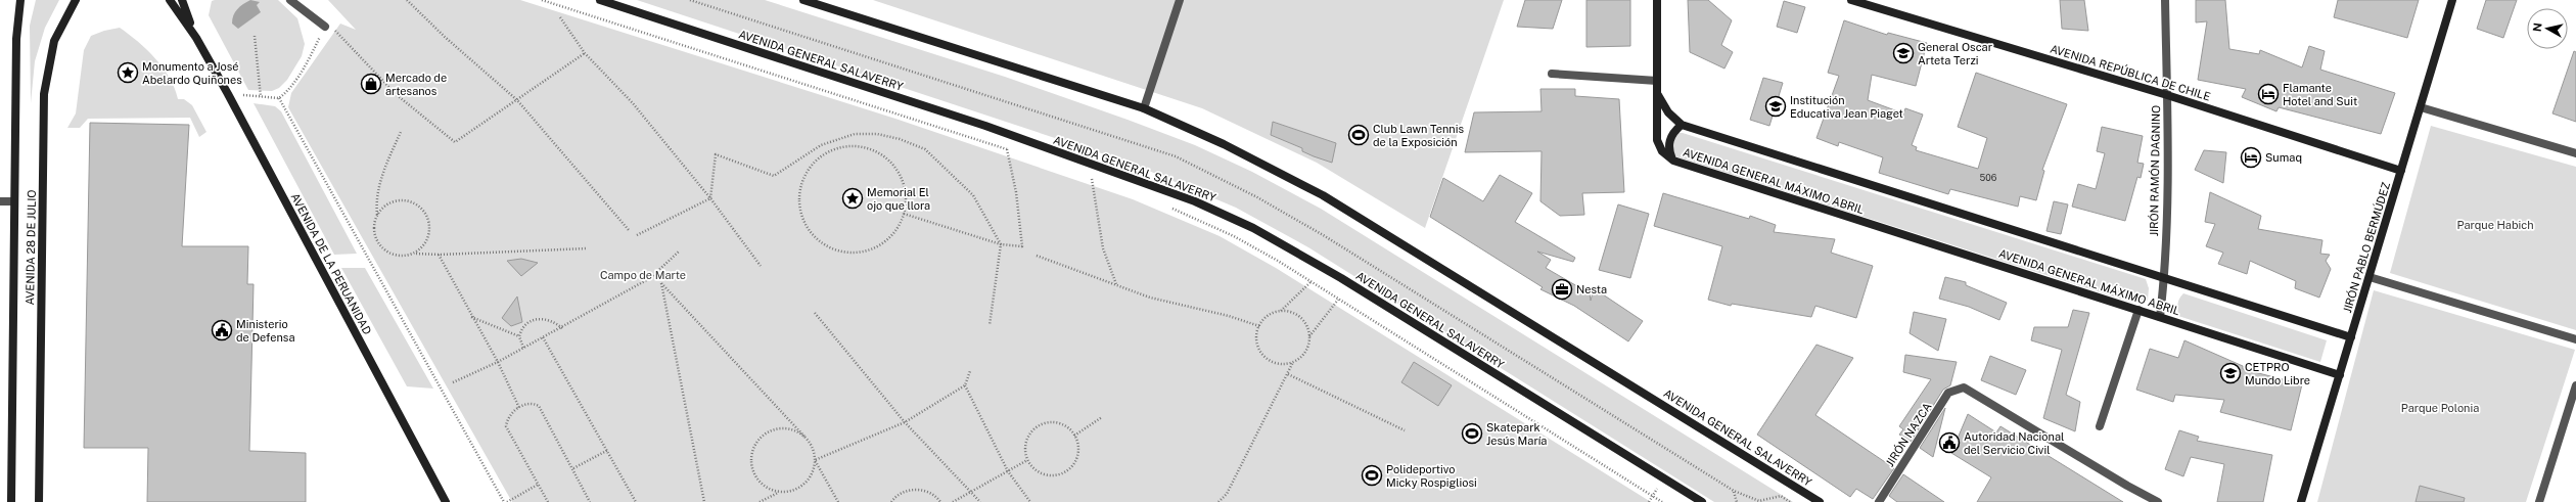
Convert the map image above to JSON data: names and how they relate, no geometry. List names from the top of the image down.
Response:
{
  "streets": {
    "street": [
      "AVENIDA GENERAL SALAVERRY",
      "AVENIDA REPÚBLICA DE CHILE",
      "JIRÓN RAMÓN DAGNINO",
      "AVENIDA GENERAL MÁXIMO ABRIL",
      "AVENIDA 28 DE JULIO",
      "JIRÓN PABLO BERMÚDEZ",
      "AVENIDA DE LA PERUANIDAD",
      "JIRÓN NAZCA"
    ]
  },
  "crossings": [
    ["AVENIDA REPÚBLICA DE CHILE", "JIRÓN RAMÓN DAGNINO"],
    ["AVENIDA REPÚBLICA DE CHILE", "JIRÓN PABLO BERMÚDEZ"],
    ["JIRÓN RAMÓN DAGNINO", "AVENIDA GENERAL MÁXIMO ABRIL"],
    ["AVENIDA GENERAL MÁXIMO ABRIL", "JIRÓN PABLO BERMÚDEZ"]
  ],
  "parks": ["Parque Habich", "Campo de Marte", "Parque Polonia"],
  "places": {
    "school or university": ["General Oscar Arteta Terzi", "Institución Educativa Jean Piaget", "CETPRO Mundo Libre"],
    "place": ["Monumento a José Abelardo Quiñones", "Memorial El ojo que llora"],
    "shop": ["Mercado de artesanos"],
    "hotel": ["Flamante Hotel and Suit", "Sumaq"],
    "sports": ["Club Lawn Tennis de la Exposición", "Skatepark Jesús María", "Polideportivo Micky Rospigliosi"],
    "office": ["Nesta"],
    "public building": ["Ministerio de Defensa", "Autoridad Nacional del Servicio Civil"]
  },
  "house_numbers": ["506"],
  "north": "left"
}
